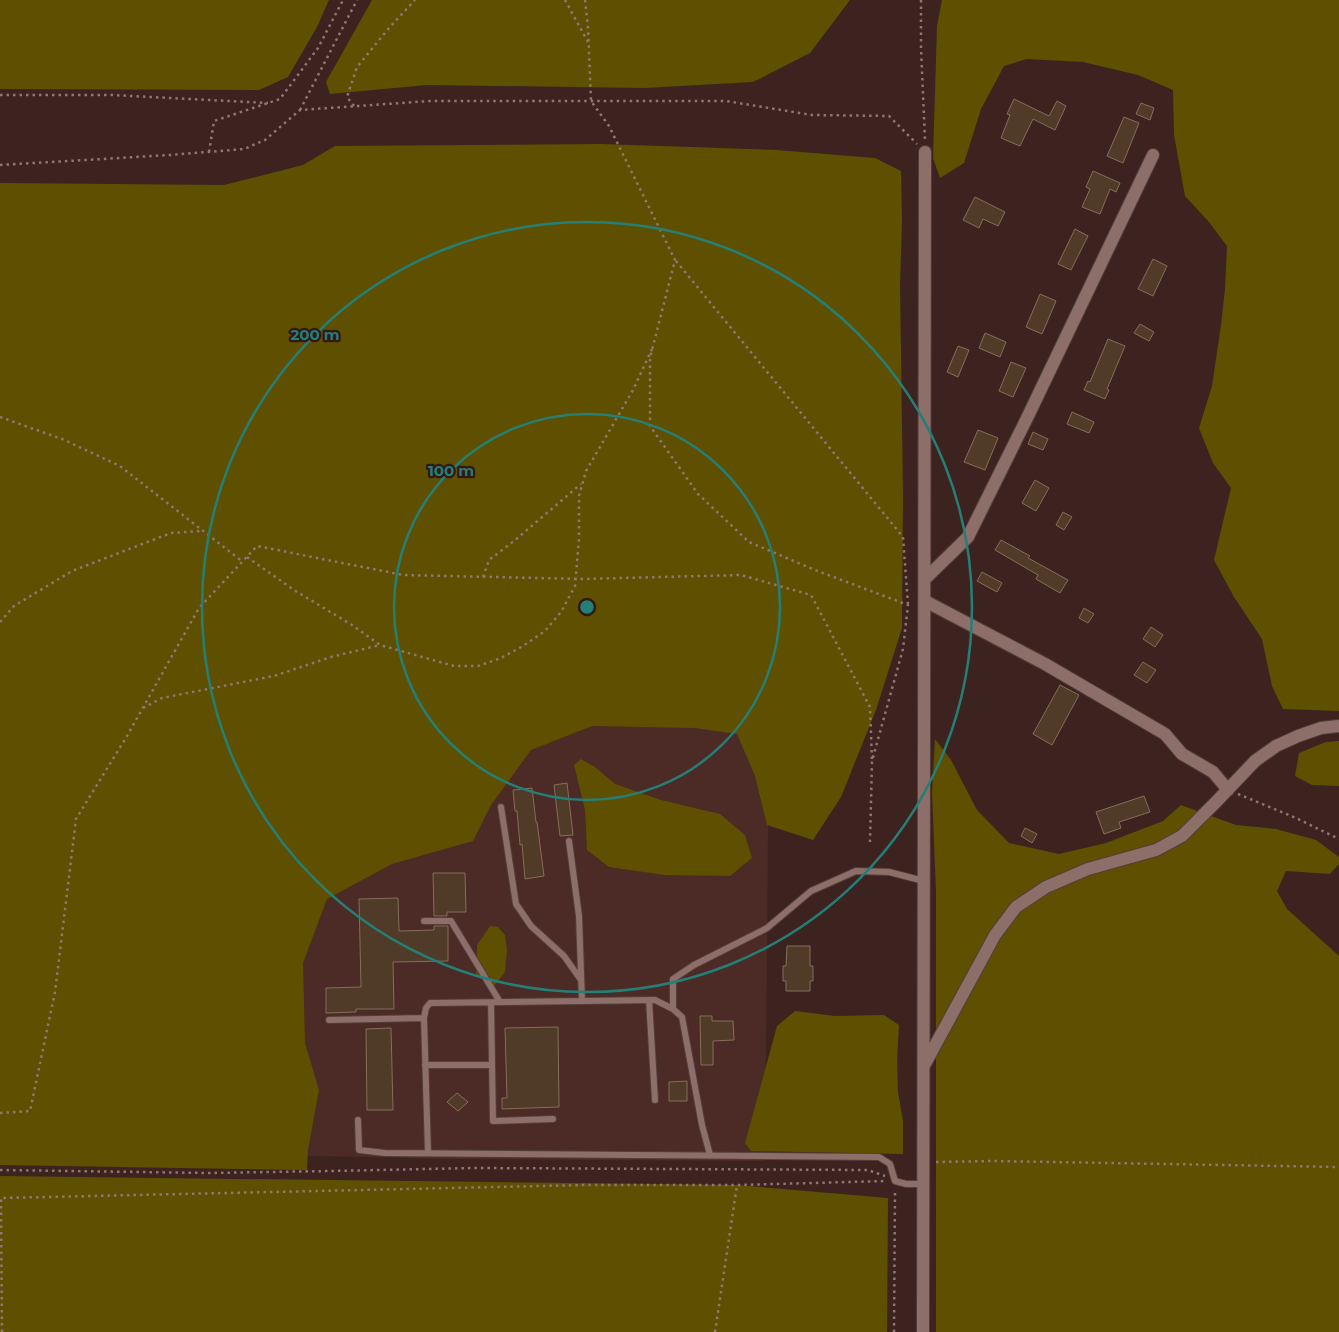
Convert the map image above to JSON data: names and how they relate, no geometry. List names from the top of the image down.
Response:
{
  "rings": ["200 m", "100 m"]
}
